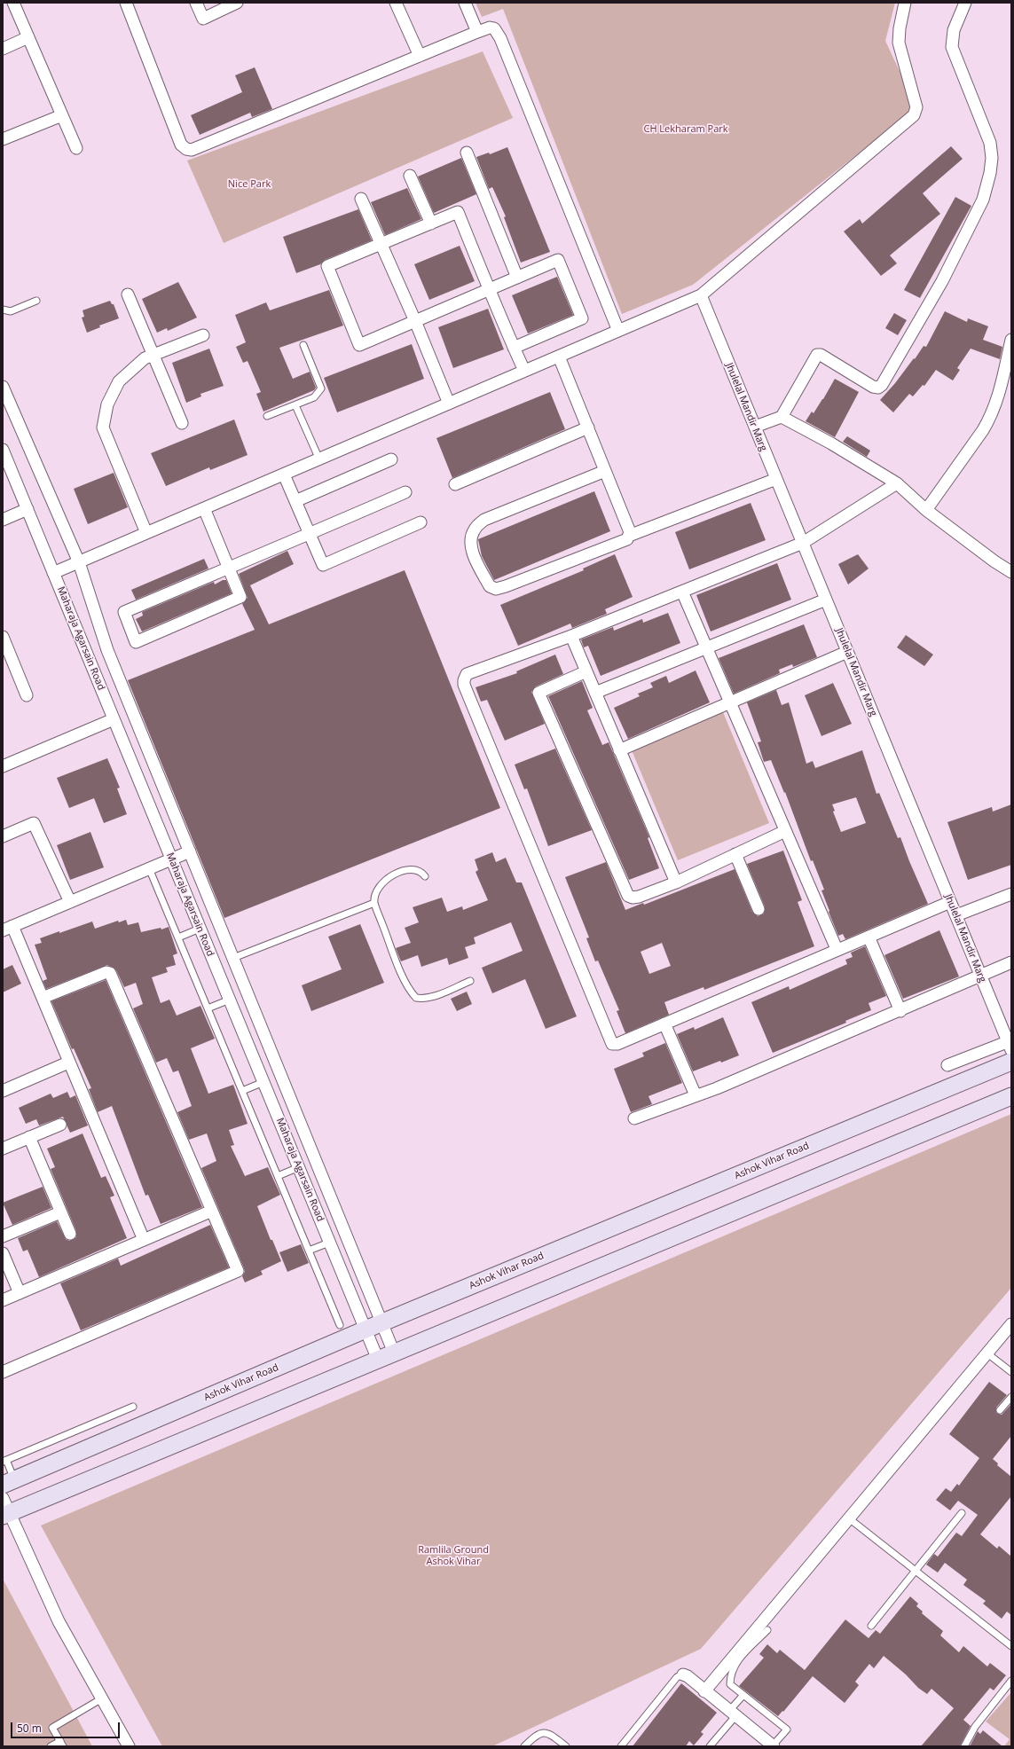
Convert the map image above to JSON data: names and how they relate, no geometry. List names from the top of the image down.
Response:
{
  "streets": {
    "main road": ["Ashok Vihar Road"],
    "street": ["Jhulelal Mandir Marg", "Maharaja Agarsain Road"]
  },
  "crossings": [
    ["Maharaja Agarsain Road", "Ashok Vihar Road"]
  ],
  "parks": ["CH Lekharam Park", "Nice Park", "Ramlila Ground Ashok Vihar"],
  "scale_bar": "50 m"
}
